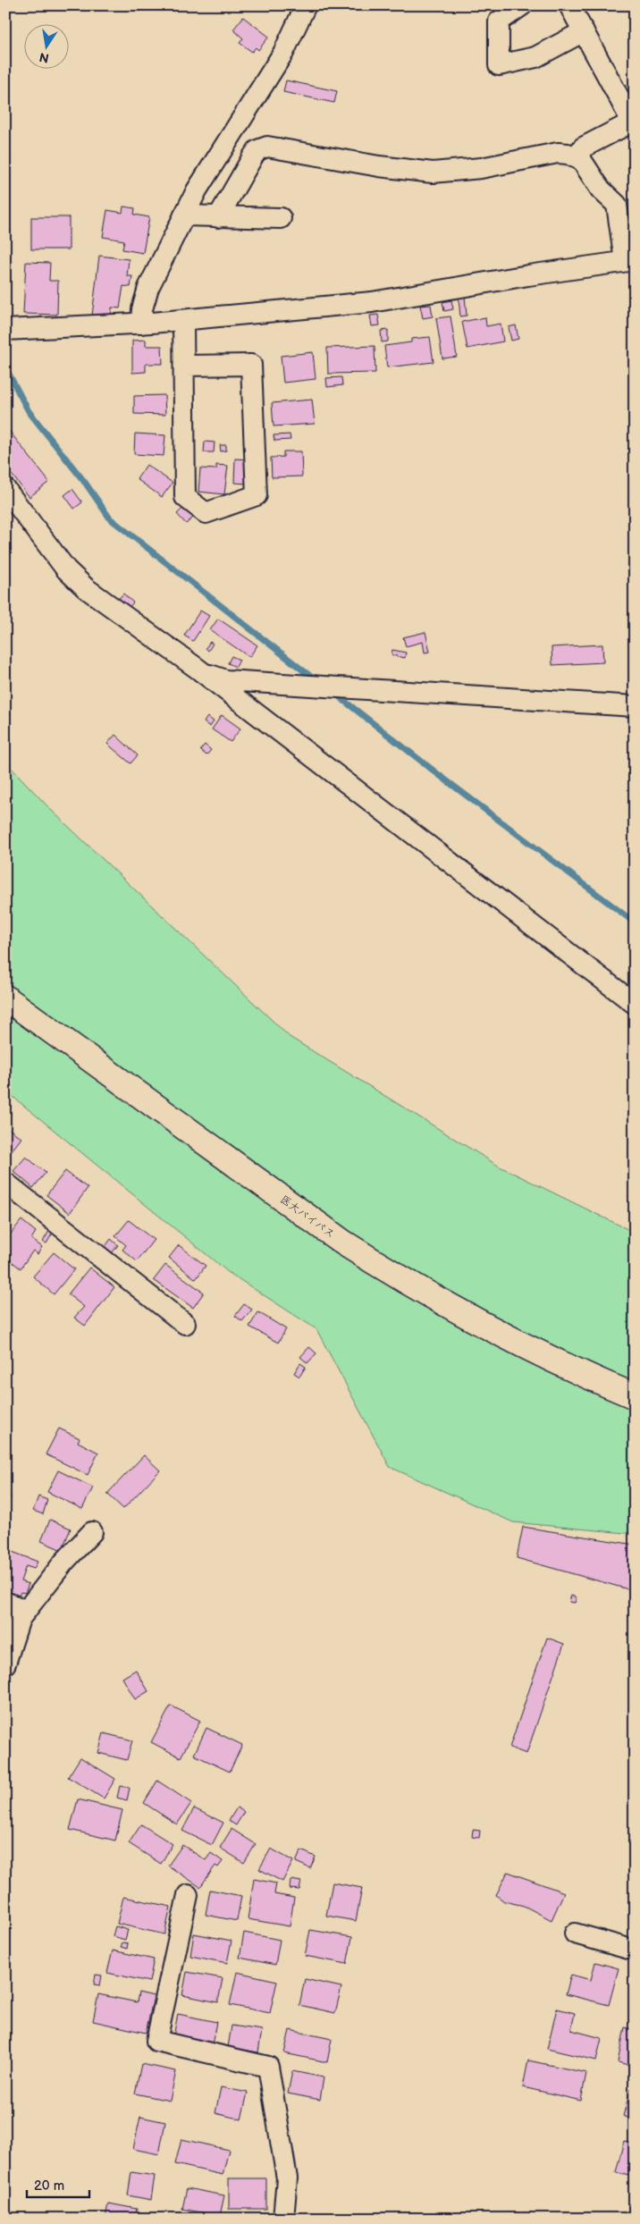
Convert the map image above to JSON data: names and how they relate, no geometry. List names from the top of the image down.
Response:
{
  "streets": {
    "main road": ["医大バイパス"]
  },
  "scale_bar": "20 m",
  "north": "bottom"
}
